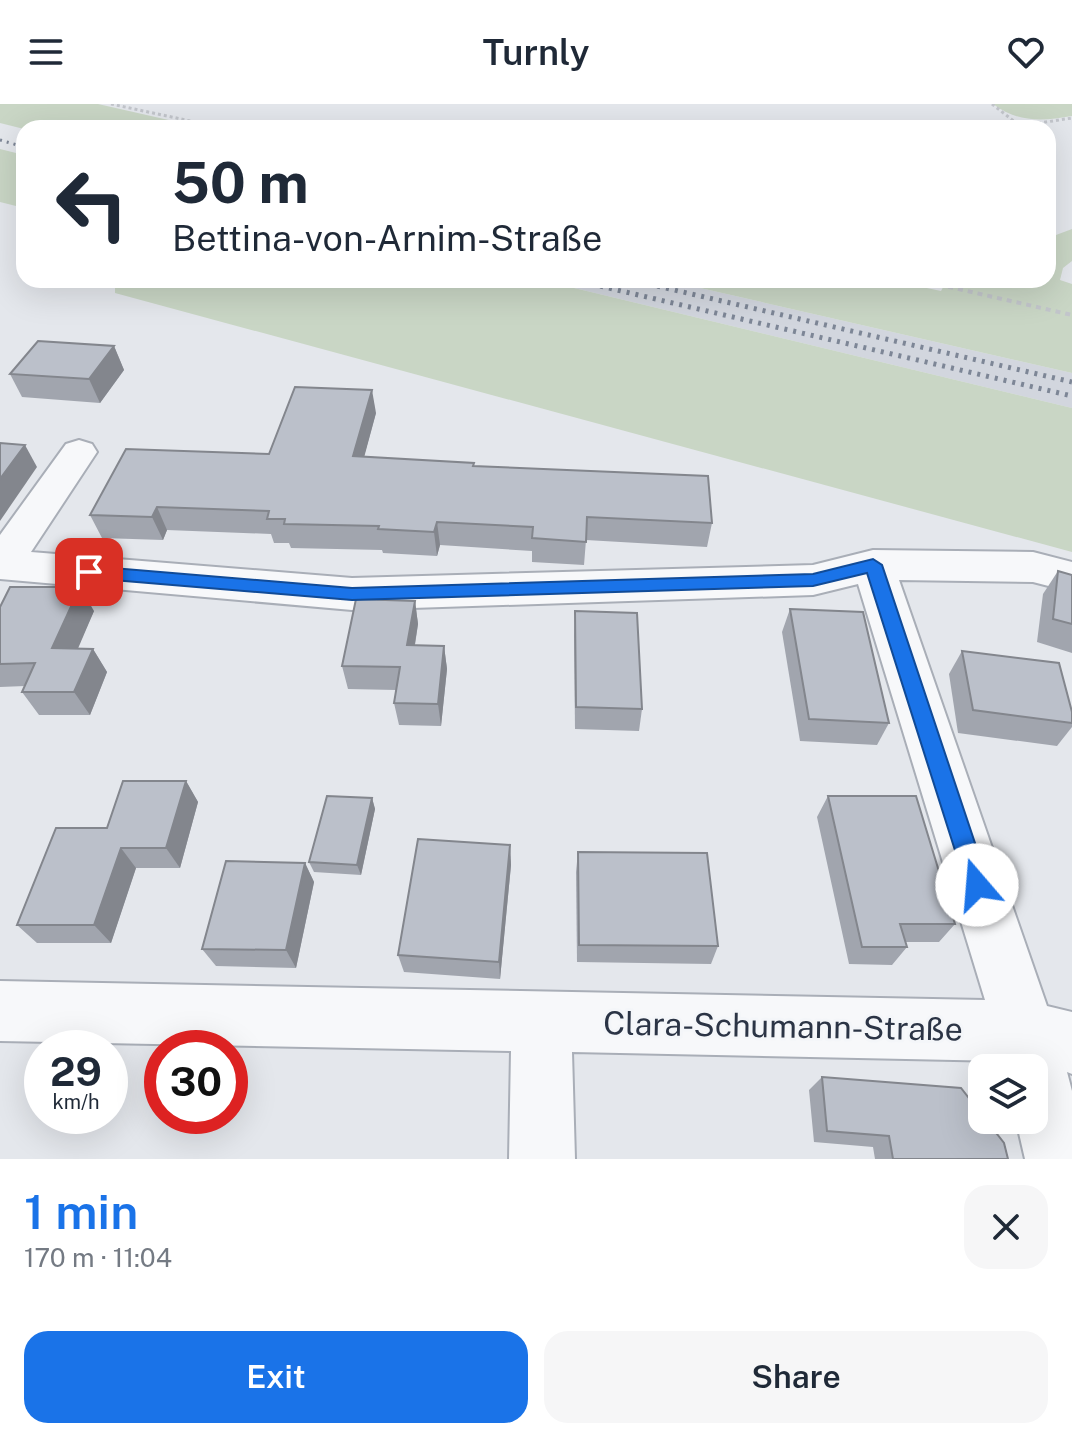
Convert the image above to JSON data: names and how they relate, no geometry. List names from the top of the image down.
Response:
{
  "streets": {
    "street": ["Clara-Schumann-Straße"]
  },
  "page": {
    "header": "Turnly",
    "turn": ["50 m", "Bettina-von-Arnim-Straße"],
    "speed": "29 km/h",
    "limit": "30",
    "heading": ["1 min", "170 m · 11:04"],
    "buttons": ["Exit", "Share"]
  }
}
